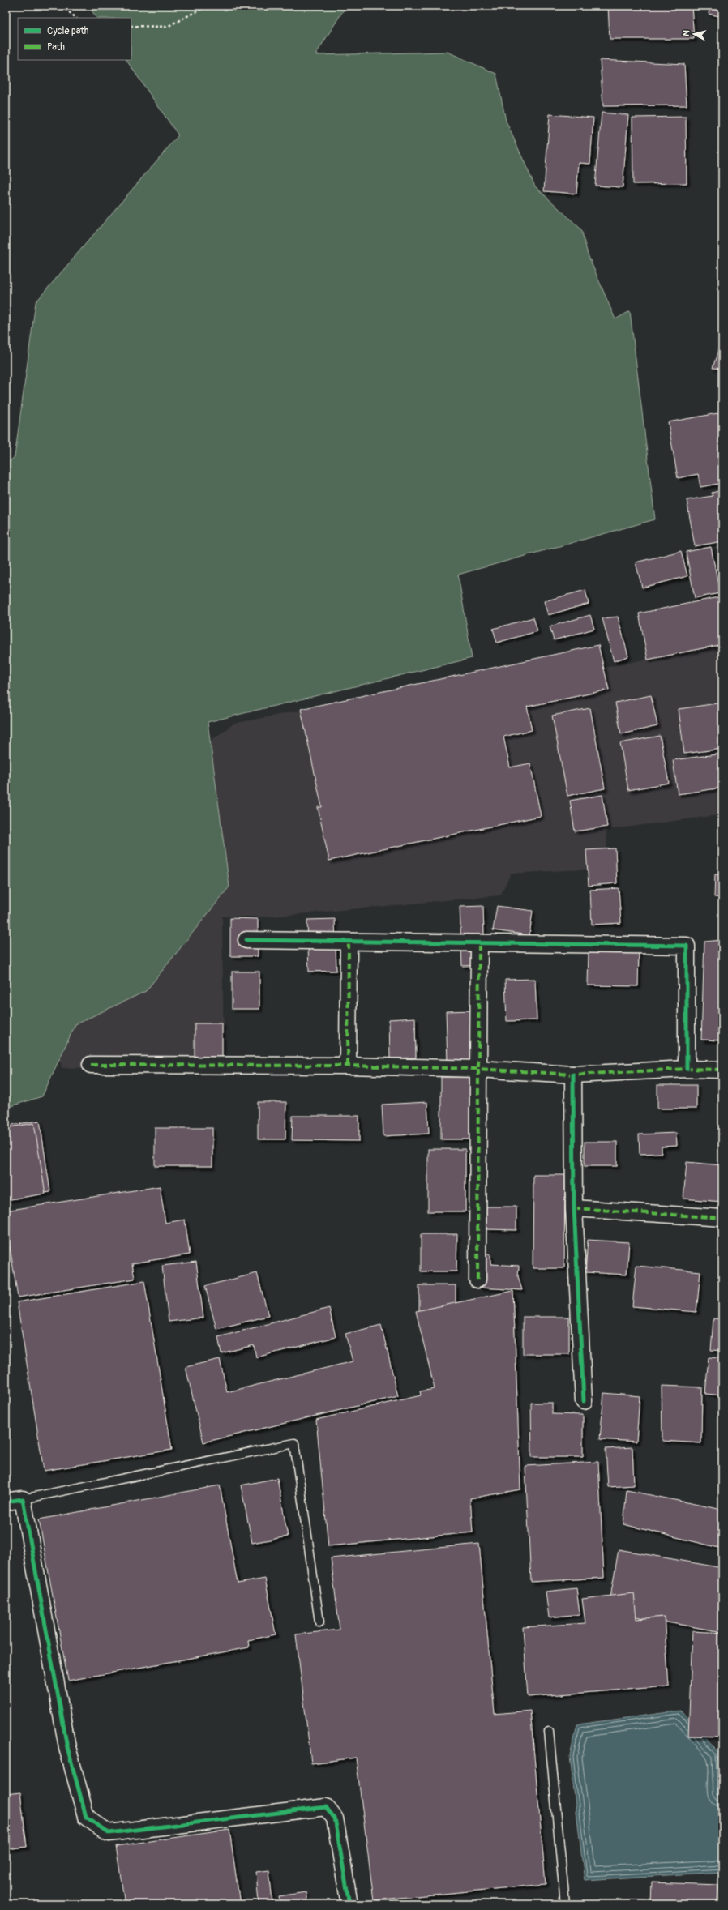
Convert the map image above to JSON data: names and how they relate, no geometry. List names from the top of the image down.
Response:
{
  "legend": ["Cycle path", "Path"],
  "north": "left"
}
